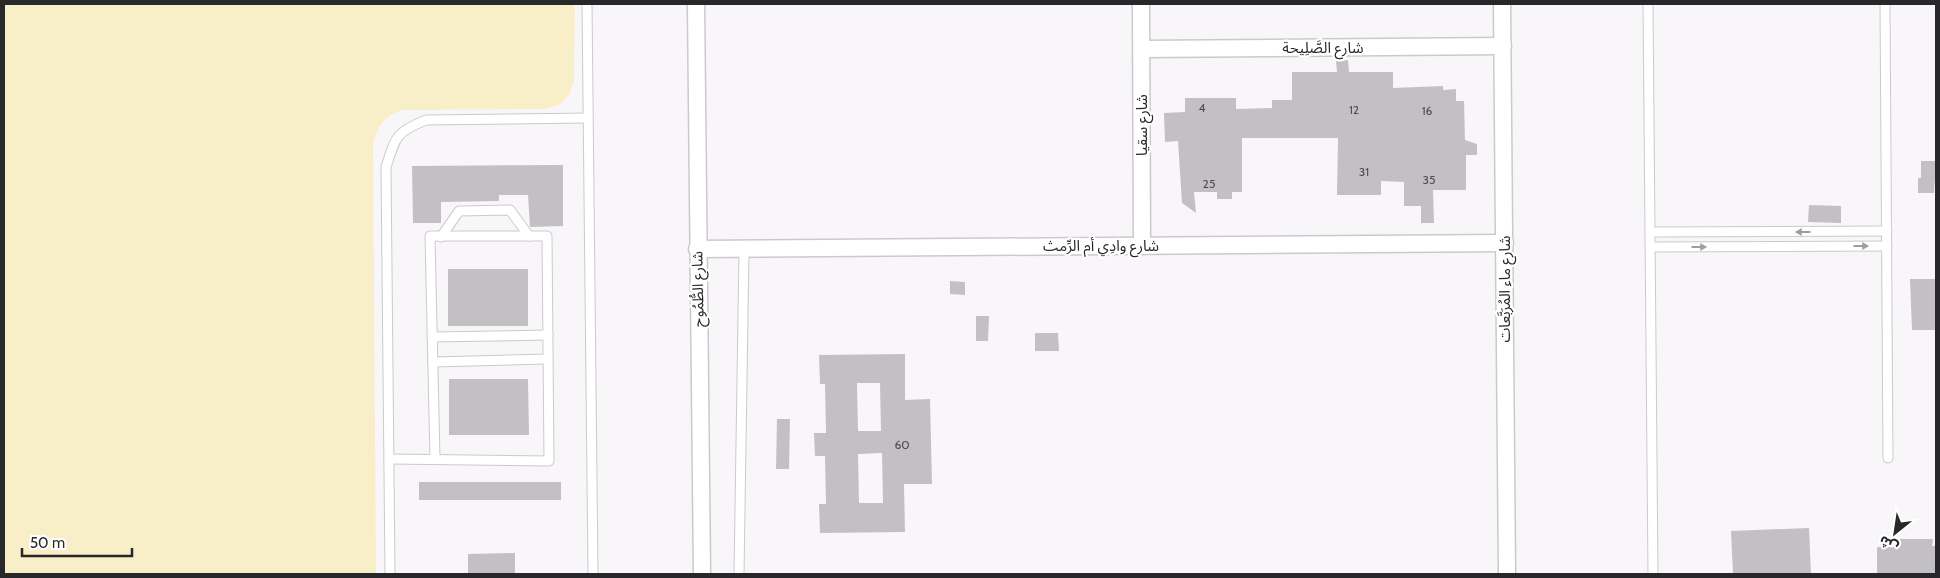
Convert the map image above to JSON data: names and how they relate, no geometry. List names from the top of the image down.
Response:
{
  "streets": {
    "street": [
      "شارع الصَّلِيحة",
      "شارع سقيا",
      "شارع وادِي أم الرِّمث",
      "شارع الطُّمُوح",
      "شارع ماء المُرَبَّعات"
    ]
  },
  "crossings": [
    ["شارع الصَّلِيحة", "شارع سقيا"],
    ["شارع الصَّلِيحة", "شارع ماء المُرَبَّعات"],
    ["شارع سقيا", "شارع وادِي أم الرِّمث"],
    ["شارع وادِي أم الرِّمث", "شارع الطُّمُوح"],
    ["شارع وادِي أم الرِّمث", "شارع ماء المُرَبَّعات"]
  ],
  "house_numbers": [
    "4",
    "12",
    "16",
    "31",
    "35",
    "25",
    "60"
  ],
  "scale_bar": "50 m",
  "north": "bottom left"
}
